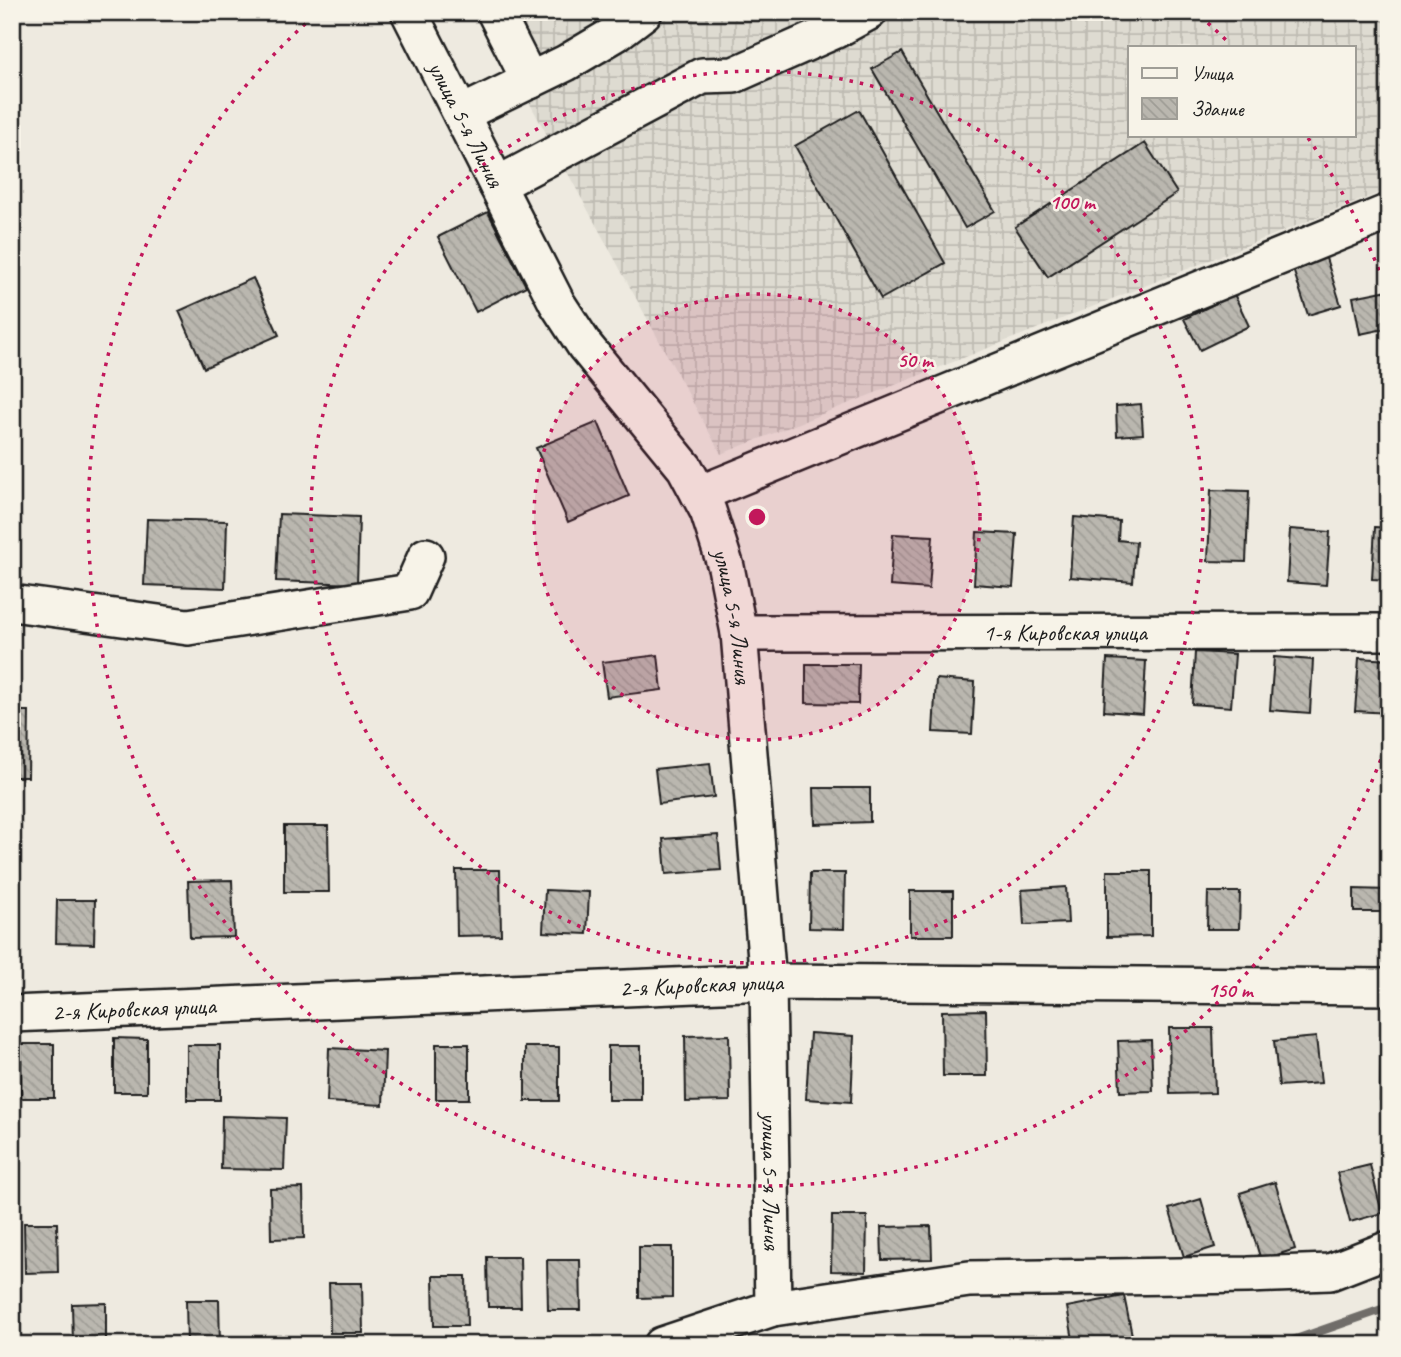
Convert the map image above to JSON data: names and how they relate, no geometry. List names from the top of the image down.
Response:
{
  "streets": {
    "street": ["улица 5-я Линия", "1-я Кировская улица", "2-я Кировская улица"]
  },
  "crossings": [
    ["улица 5-я Линия", "1-я Кировская улица"],
    ["улица 5-я Линия", "2-я Кировская улица"]
  ],
  "legend": ["Улица", "Здание"],
  "rings": ["100 m", "50 m", "150 m"]
}
